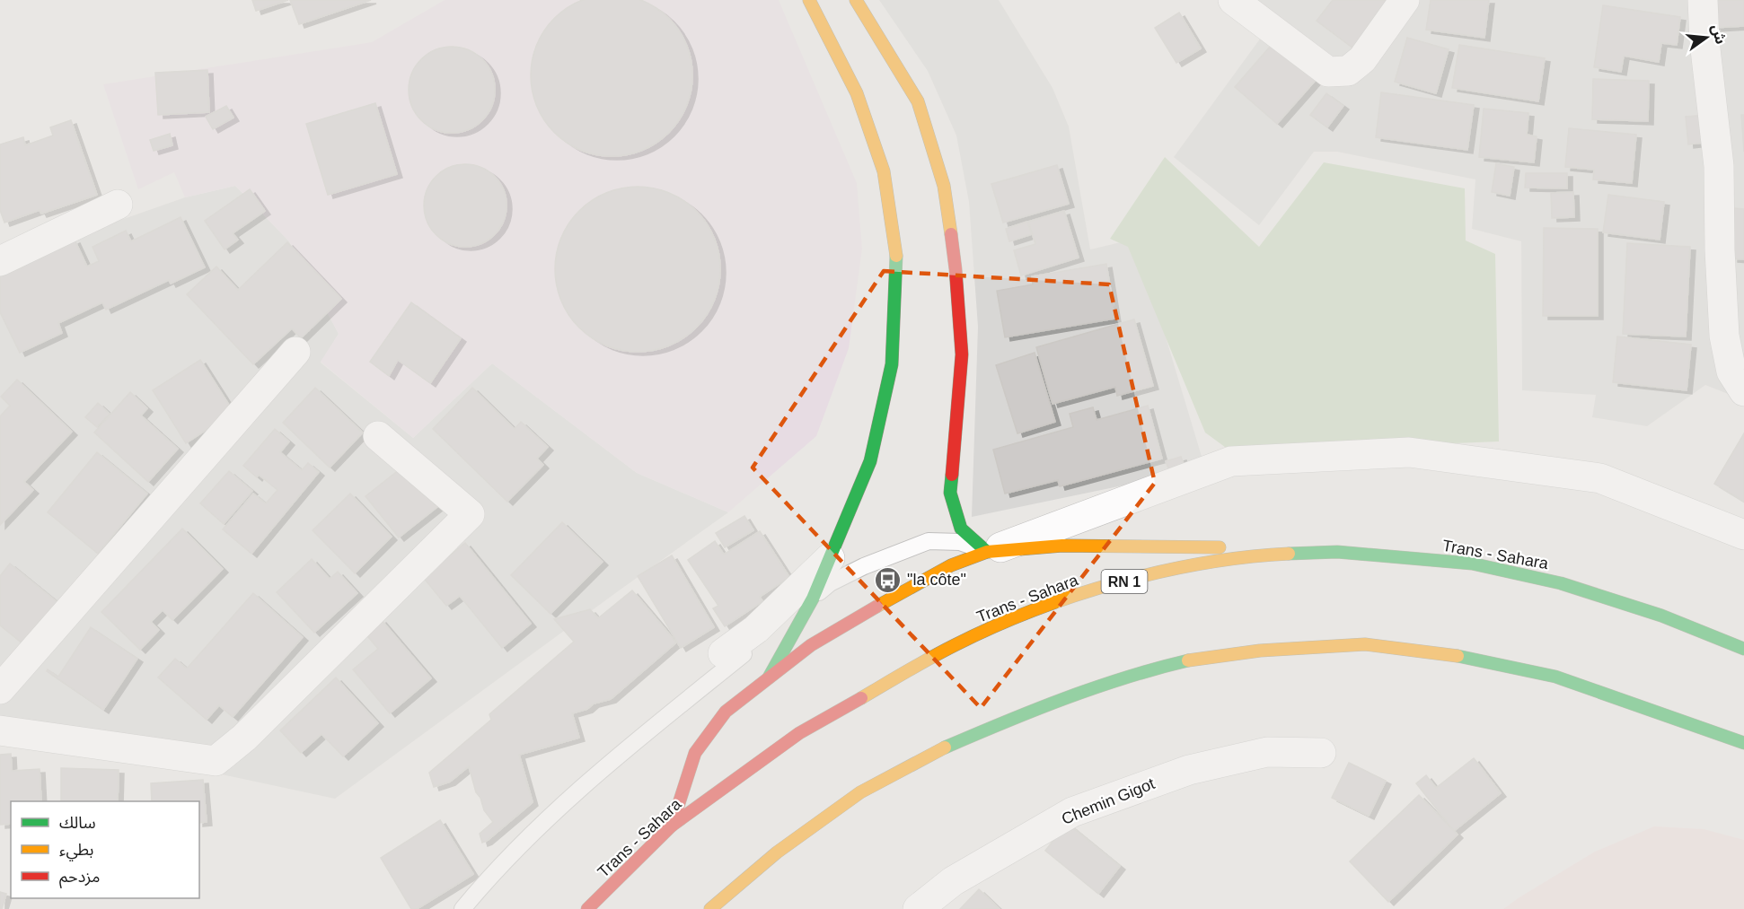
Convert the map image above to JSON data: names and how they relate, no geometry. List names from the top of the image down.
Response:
{
  "streets": {
    "main road": ["Trans - Sahara", "RN 1"],
    "street": ["Chemin Gigot"]
  },
  "places": {
    "bus stop": ["\"la côte\""]
  },
  "legend": ["سالك", "بطيء", "مزدحم"],
  "north": "right"
}
